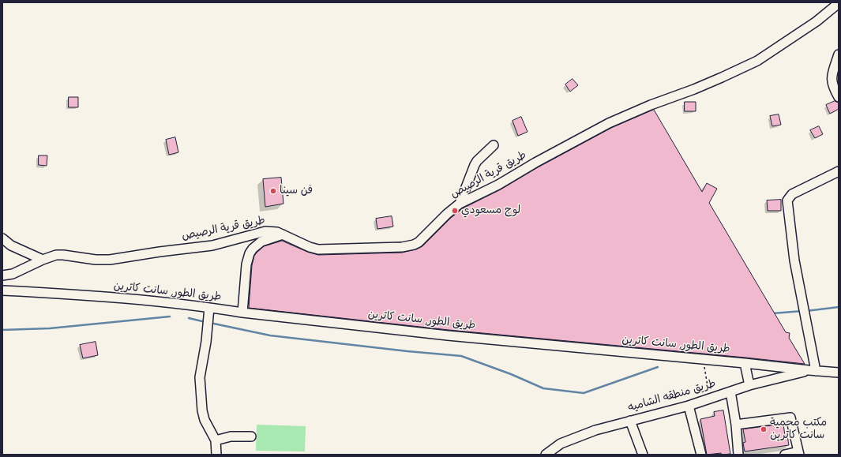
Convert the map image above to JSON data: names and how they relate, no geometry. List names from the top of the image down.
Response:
{
  "streets": {
    "street": ["طريق قرية الرصيص", "طريق الطور, سانت كاترين", "طريق منطقه الشاميه"]
  },
  "crossings": [
    ["طريق الطور, سانت كاترين", "طريق منطقه الشاميه"]
  ],
  "places": ["فن سينا", "لوج مسعودي", "مكتب محمية سانت كاترين"]
}
